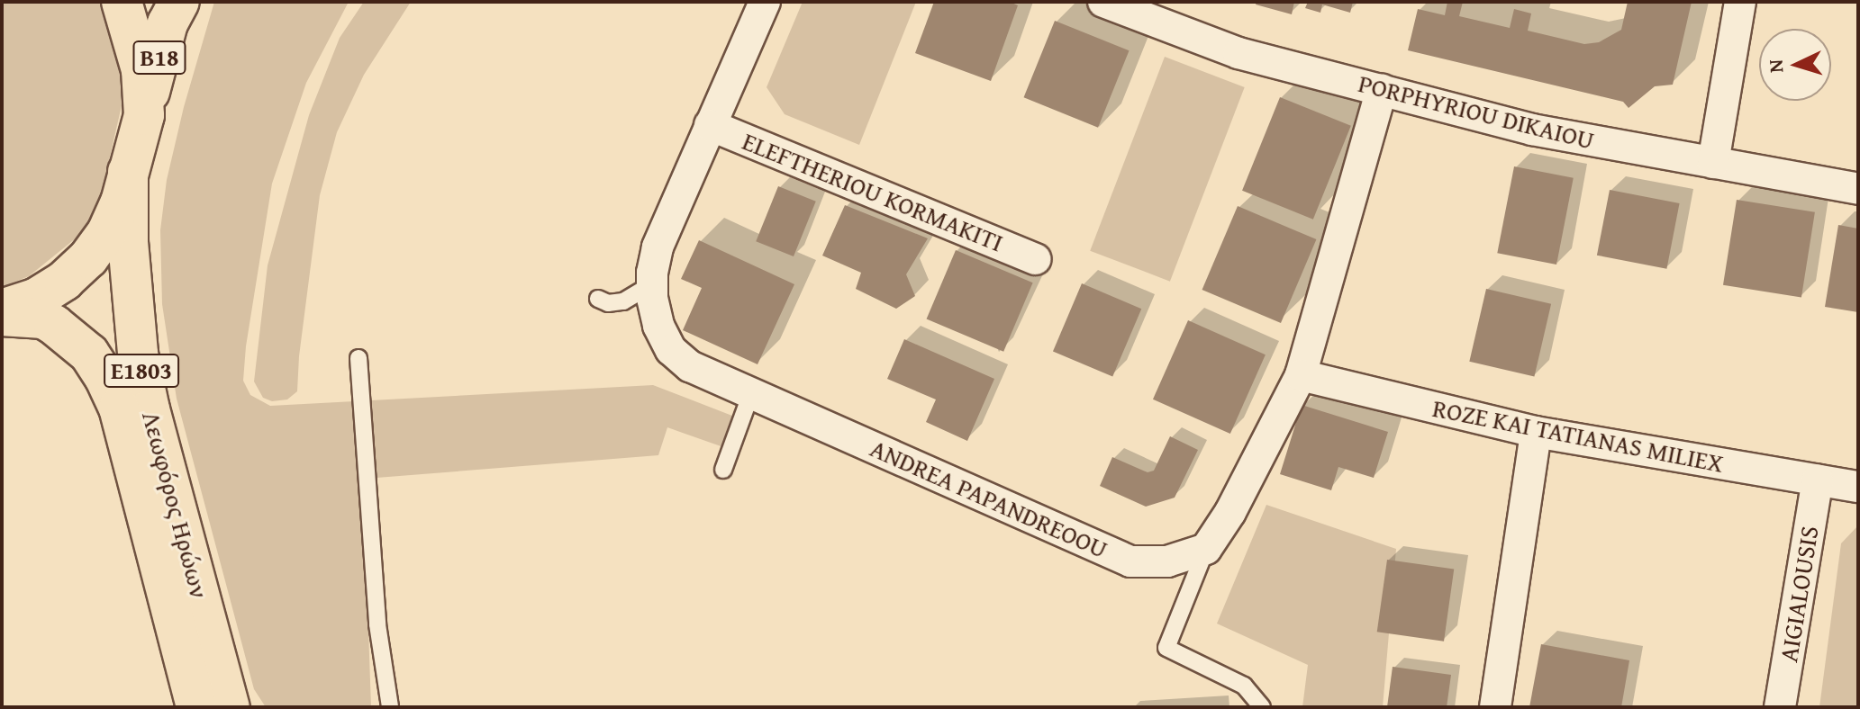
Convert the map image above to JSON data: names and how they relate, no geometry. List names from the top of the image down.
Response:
{
  "streets": {
    "main road": ["B18", "E1803", "Λεωφόρος Ηρώων"],
    "street": [
      "PORPHYRIOU DIKAIOU",
      "ELEFTHERIOU KORMAKITI",
      "ROZE KAI TATIANAS MILIEX",
      "ANDREA PAPANDREOOU",
      "AIGIALOUSIS"
    ]
  },
  "crossings": [
    ["ELEFTHERIOU KORMAKITI", "ANDREA PAPANDREOOU"],
    ["ROZE KAI TATIANAS MILIEX", "AIGIALOUSIS"]
  ],
  "north": "left"
}
